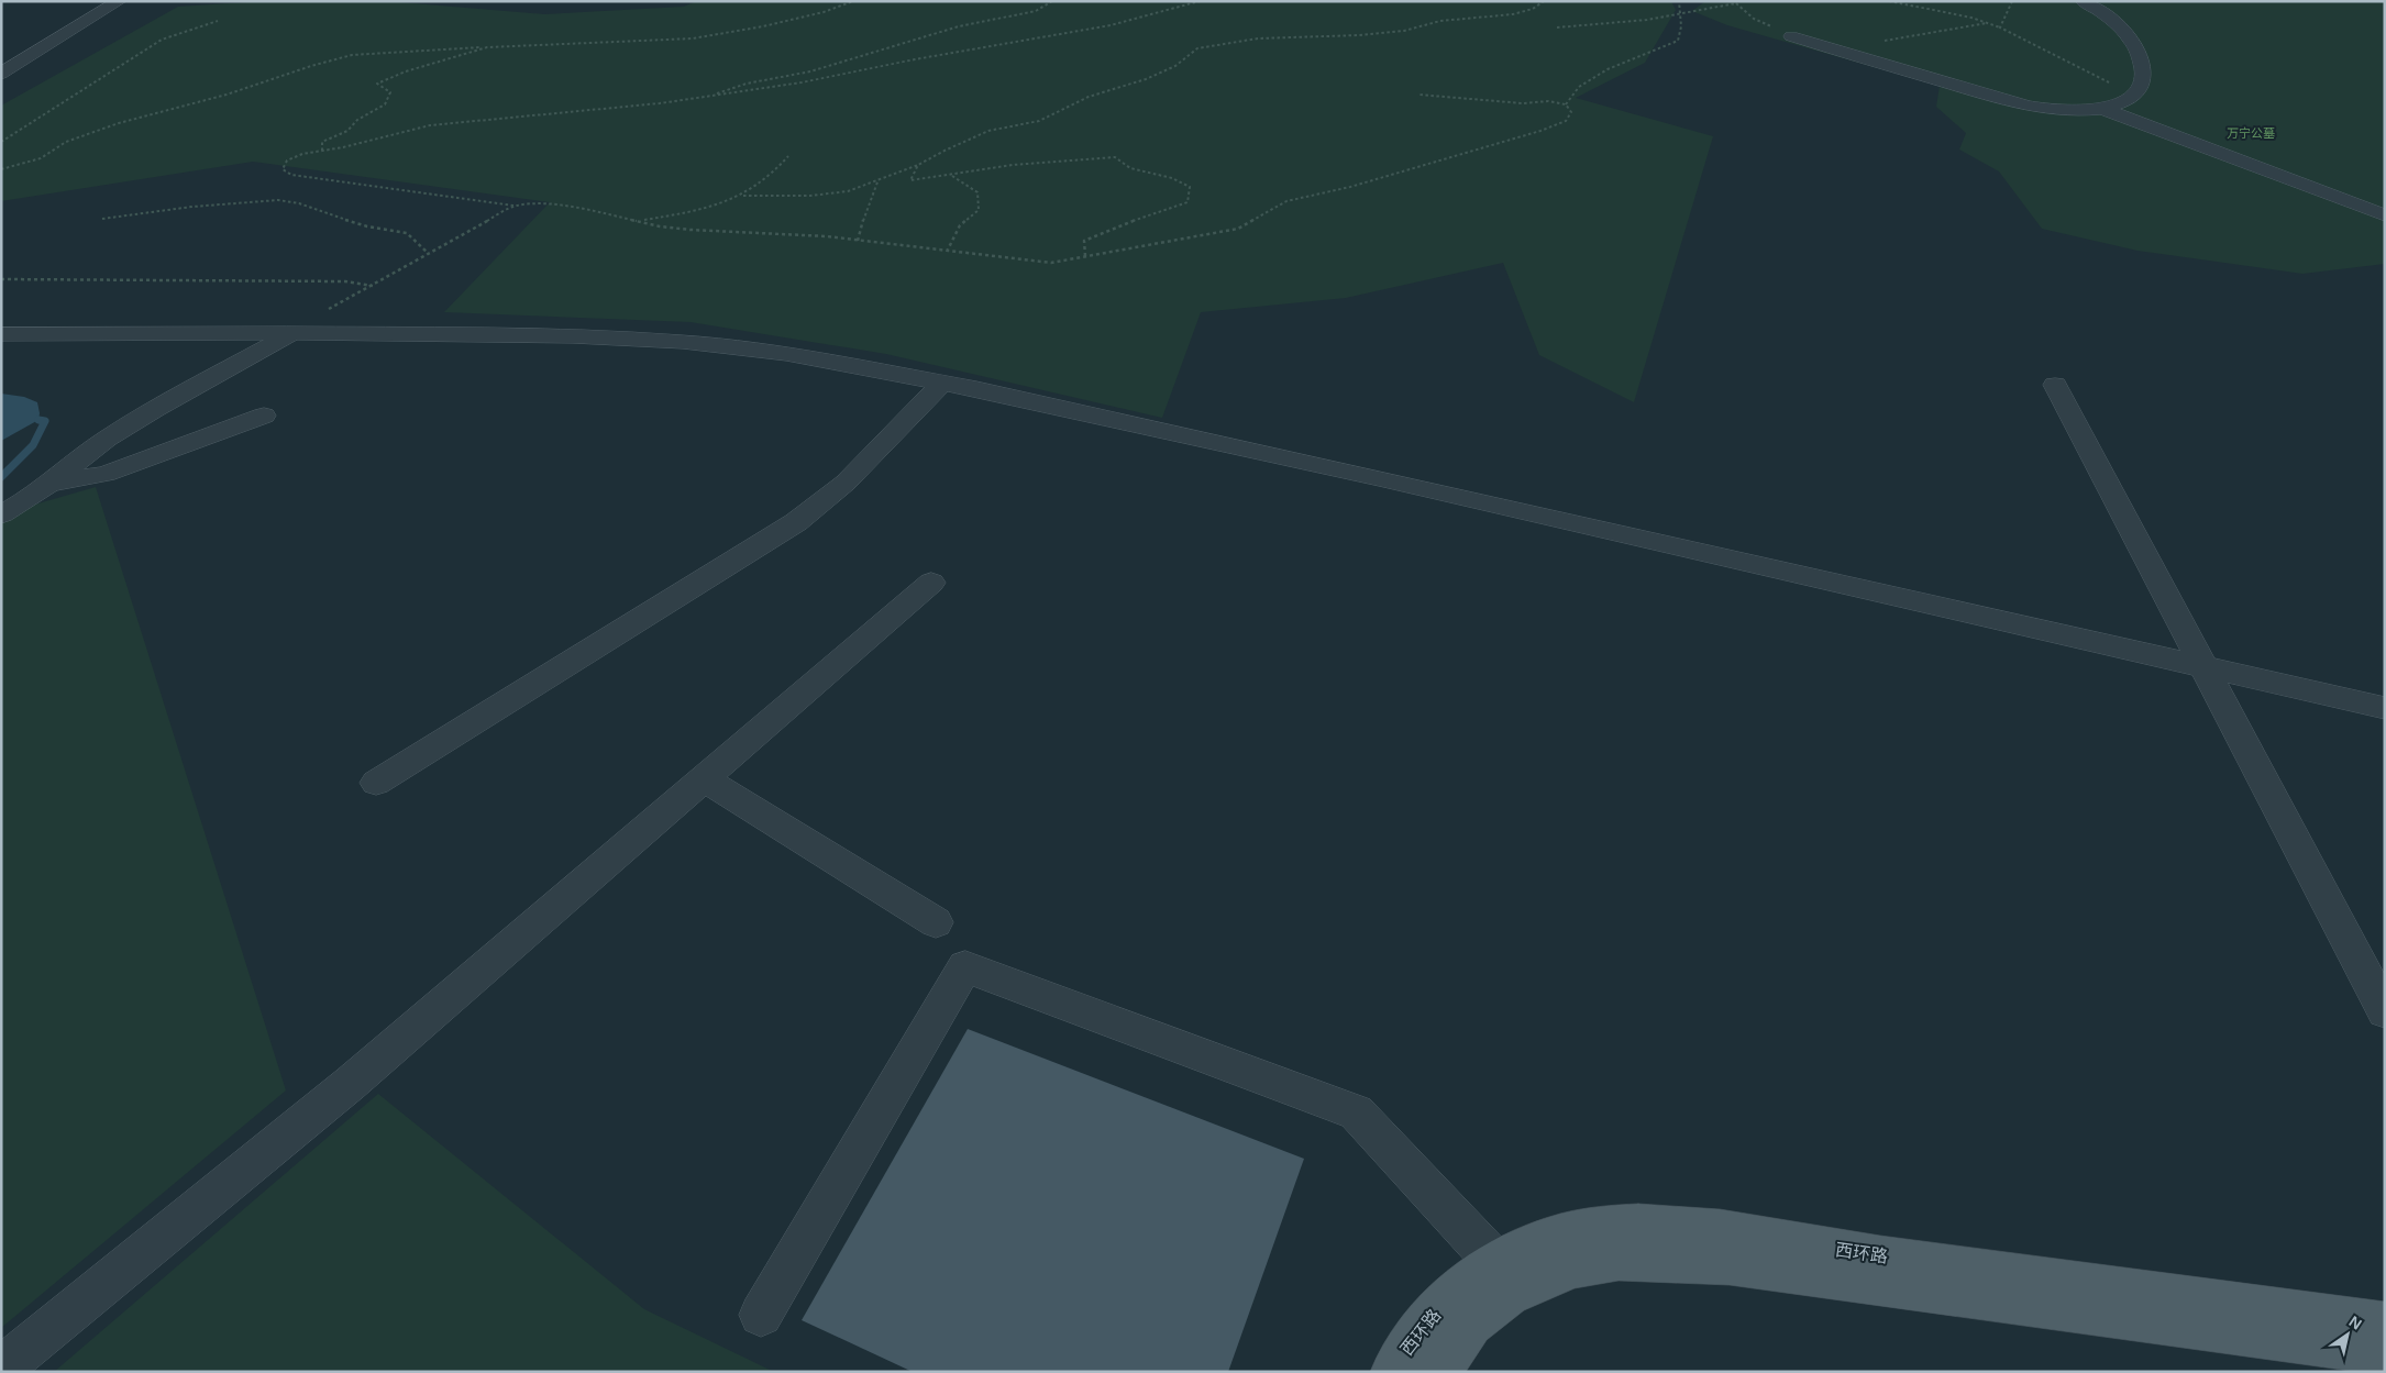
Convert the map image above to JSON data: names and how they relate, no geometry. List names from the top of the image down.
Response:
{
  "streets": {
    "main road": ["西环路"]
  },
  "parks": ["万宁公墓"],
  "north": "top right"
}
